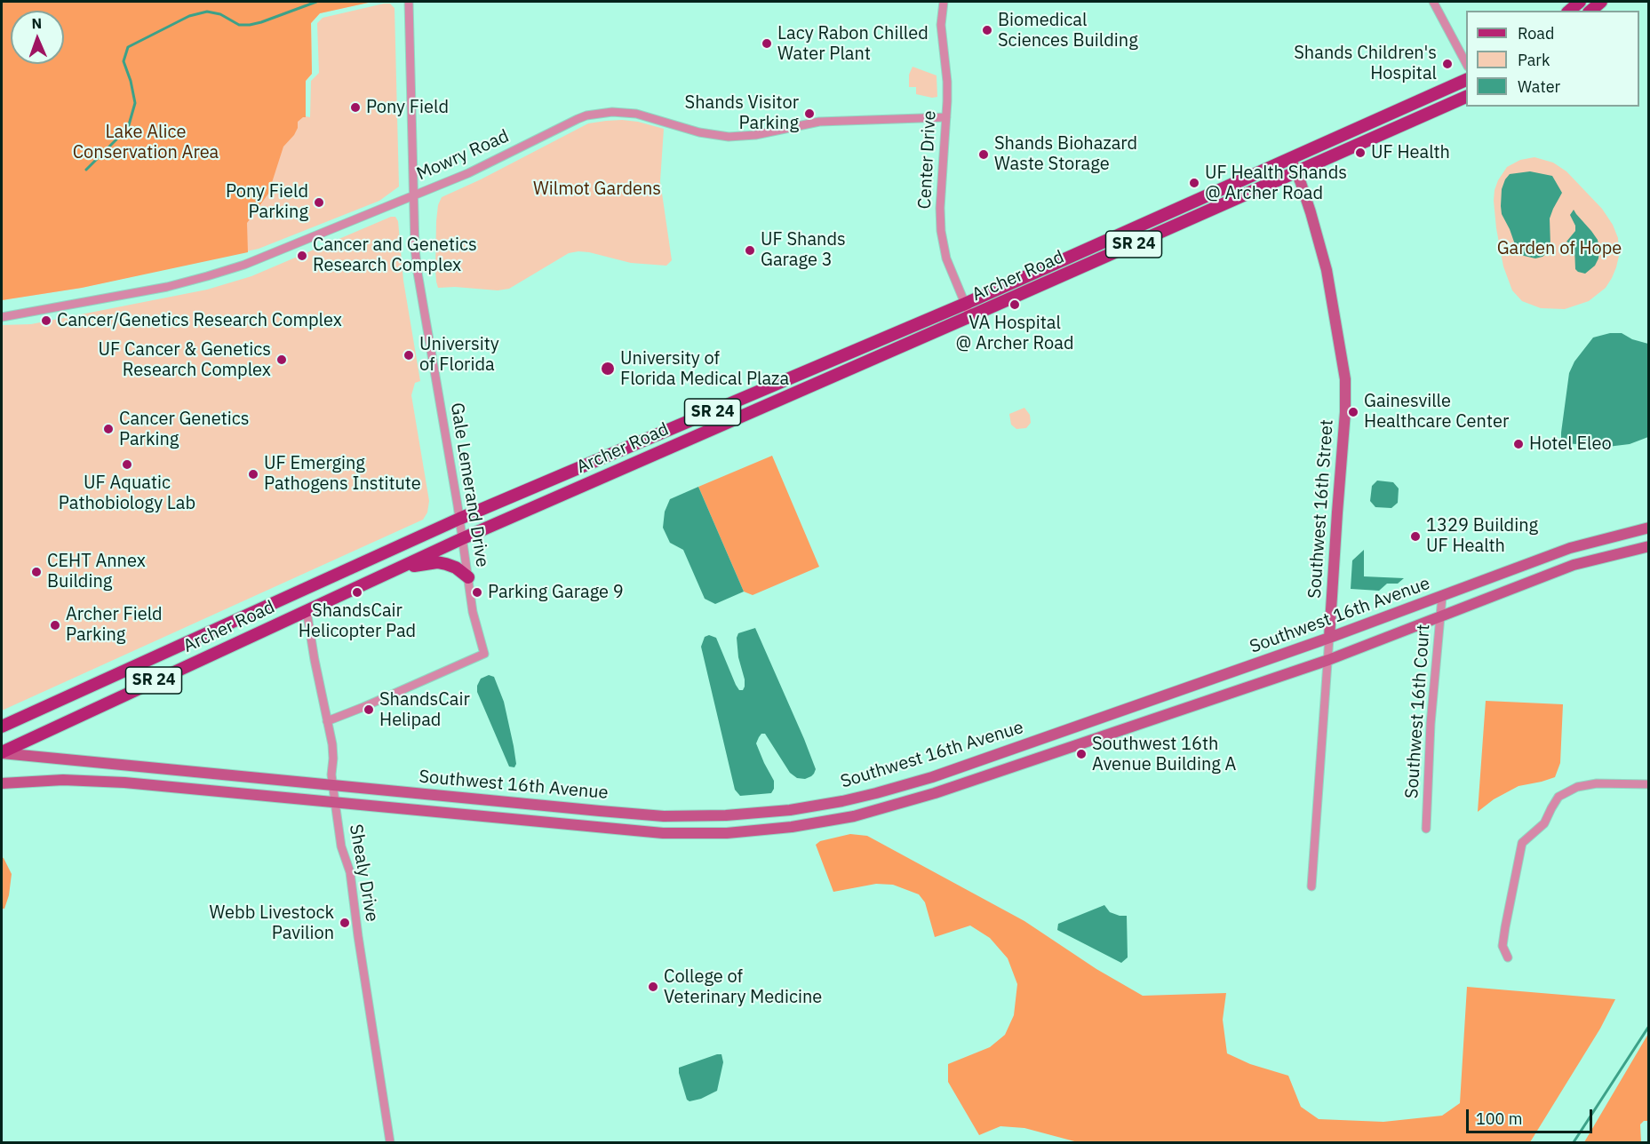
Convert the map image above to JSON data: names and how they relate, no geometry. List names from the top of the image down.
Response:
{
  "streets": {
    "main road": [
      "SR 24",
      "Archer Road",
      "Southwest 16th Street",
      "Southwest 16th Avenue"
    ],
    "street": [
      "Mowry Road",
      "Center Drive",
      "Gale Lemerand Drive",
      "Southwest 16th Court",
      "Shealy Drive"
    ]
  },
  "crossings": [
    ["Mowry Road", "Center Drive"],
    ["Mowry Road", "Gale Lemerand Drive"],
    ["Center Drive", "Archer Road"],
    ["Archer Road", "Gale Lemerand Drive"],
    ["Archer Road", "Southwest 16th Street"],
    ["Archer Road", "Southwest 16th Avenue"],
    ["Archer Road", "Shealy Drive"],
    ["Gale Lemerand Drive", "Shealy Drive"],
    ["Southwest 16th Street", "Southwest 16th Avenue"],
    ["Southwest 16th Avenue", "Southwest 16th Court"],
    ["Southwest 16th Avenue", "Shealy Drive"]
  ],
  "parks": ["Lake Alice Conservation Area", "Wilmot Gardens", "Garden of Hope"],
  "places": [
    "Biomedical Sciences Building",
    "Lacy Rabon Chilled Water Plant",
    "Shands Children's Hospital",
    "Pony Field",
    "Shands Visitor Parking",
    "UF Health",
    "Shands Biohazard Waste Storage",
    "UF Health Shands @ Archer Road",
    "Pony Field Parking",
    "UF Shands Garage 3",
    "Cancer and Genetics Research Complex",
    "VA Hospital @ Archer Road",
    "Cancer/Genetics Research Complex",
    "University of Florida",
    "UF Cancer & Genetics Research Complex",
    "University of Florida Medical Plaza",
    "Gainesville Healthcare Center",
    "Cancer Genetics Parking",
    "Hotel Eleo",
    "UF Aquatic Pathobiology Lab",
    "UF Emerging Pathogens Institute",
    "1329 Building UF Health",
    "CEHT Annex Building",
    "ShandsCair Helicopter Pad",
    "Parking Garage 9",
    "Archer Field Parking",
    "ShandsCair Helipad",
    "Southwest 16th Avenue Building A",
    "Webb Livestock Pavilion",
    "College of Veterinary Medicine"
  ],
  "legend": ["Road", "Park", "Water"],
  "scale_bar": "100 m",
  "north": "top"
}
